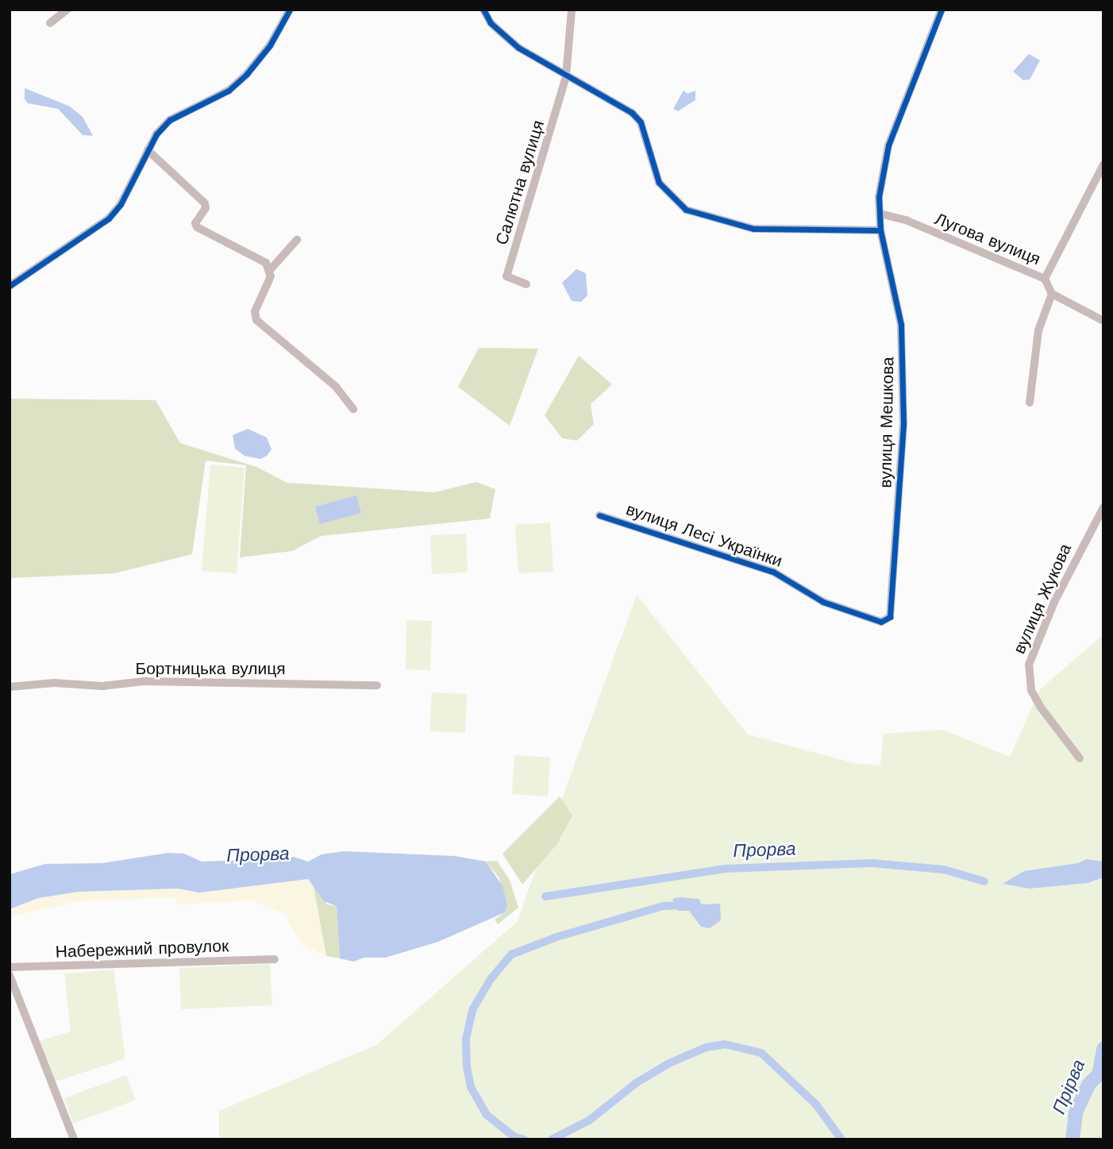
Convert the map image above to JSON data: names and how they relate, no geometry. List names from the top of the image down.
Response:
{
  "streets": {
    "street": [
      "Салютна вулиця",
      "Лугова вулиця",
      "вулиця Мешкова",
      "вулиця Лесі Українки",
      "вулиця Жукова",
      "Бортницька вулиця",
      "Набережний провулок"
    ]
  },
  "crossings": [
    ["Лугова вулиця", "вулиця Мешкова"],
    ["вулиця Мешкова", "вулиця Лесі Українки"]
  ],
  "water": ["Прорва", "Прірва"]
}
